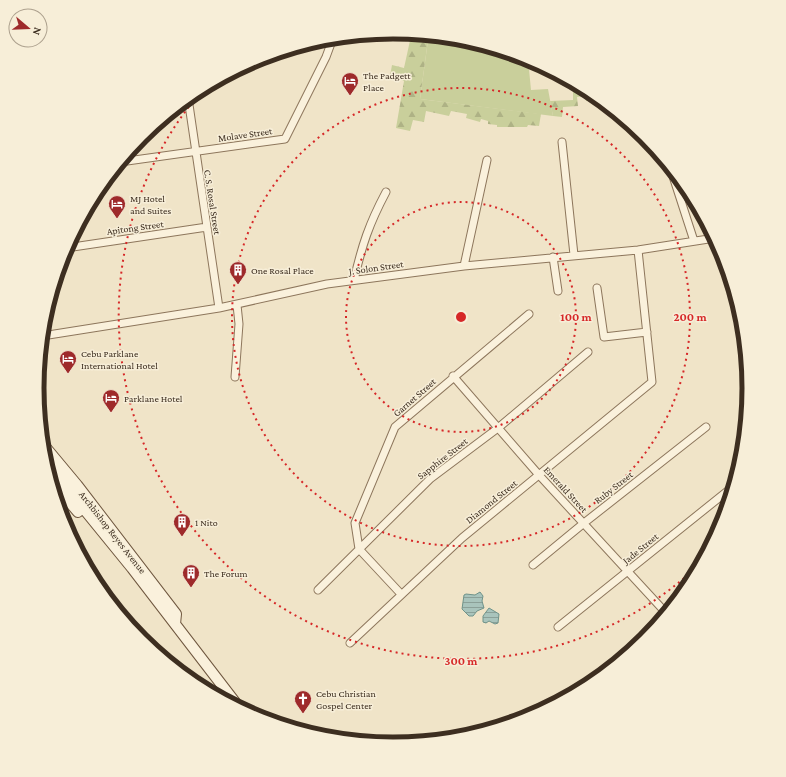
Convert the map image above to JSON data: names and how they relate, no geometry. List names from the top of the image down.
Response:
{
  "streets": {
    "main road": ["Archbishop Reyes Avenue"],
    "street": [
      "Molave Street",
      "C. S. Rosal Street",
      "Apitong Street",
      "J. Solon Street",
      "Garnet Street",
      "Sapphire Street",
      "Ruby Street",
      "Emerald Street",
      "Diamond Street",
      "Jade Street"
    ]
  },
  "crossings": [
    ["Molave Street", "C. S. Rosal Street"],
    ["C. S. Rosal Street", "Apitong Street"],
    ["C. S. Rosal Street", "J. Solon Street"],
    ["Garnet Street", "Sapphire Street"],
    ["Garnet Street", "Emerald Street"],
    ["Sapphire Street", "Emerald Street"],
    ["Ruby Street", "Emerald Street"],
    ["Emerald Street", "Diamond Street"],
    ["Emerald Street", "Jade Street"]
  ],
  "places": {
    "hotel": [
      "The Padgett Place",
      "MJ Hotel and Suites",
      "Cebu Parklane International Hotel",
      "Parklane Hotel"
    ],
    "building": ["One Rosal Place", "1 Nito", "The Forum"],
    "church": ["Cebu Christian Gospel Center"]
  },
  "north": "right",
  "rings": ["100 m", "200 m", "300 m"]
}
